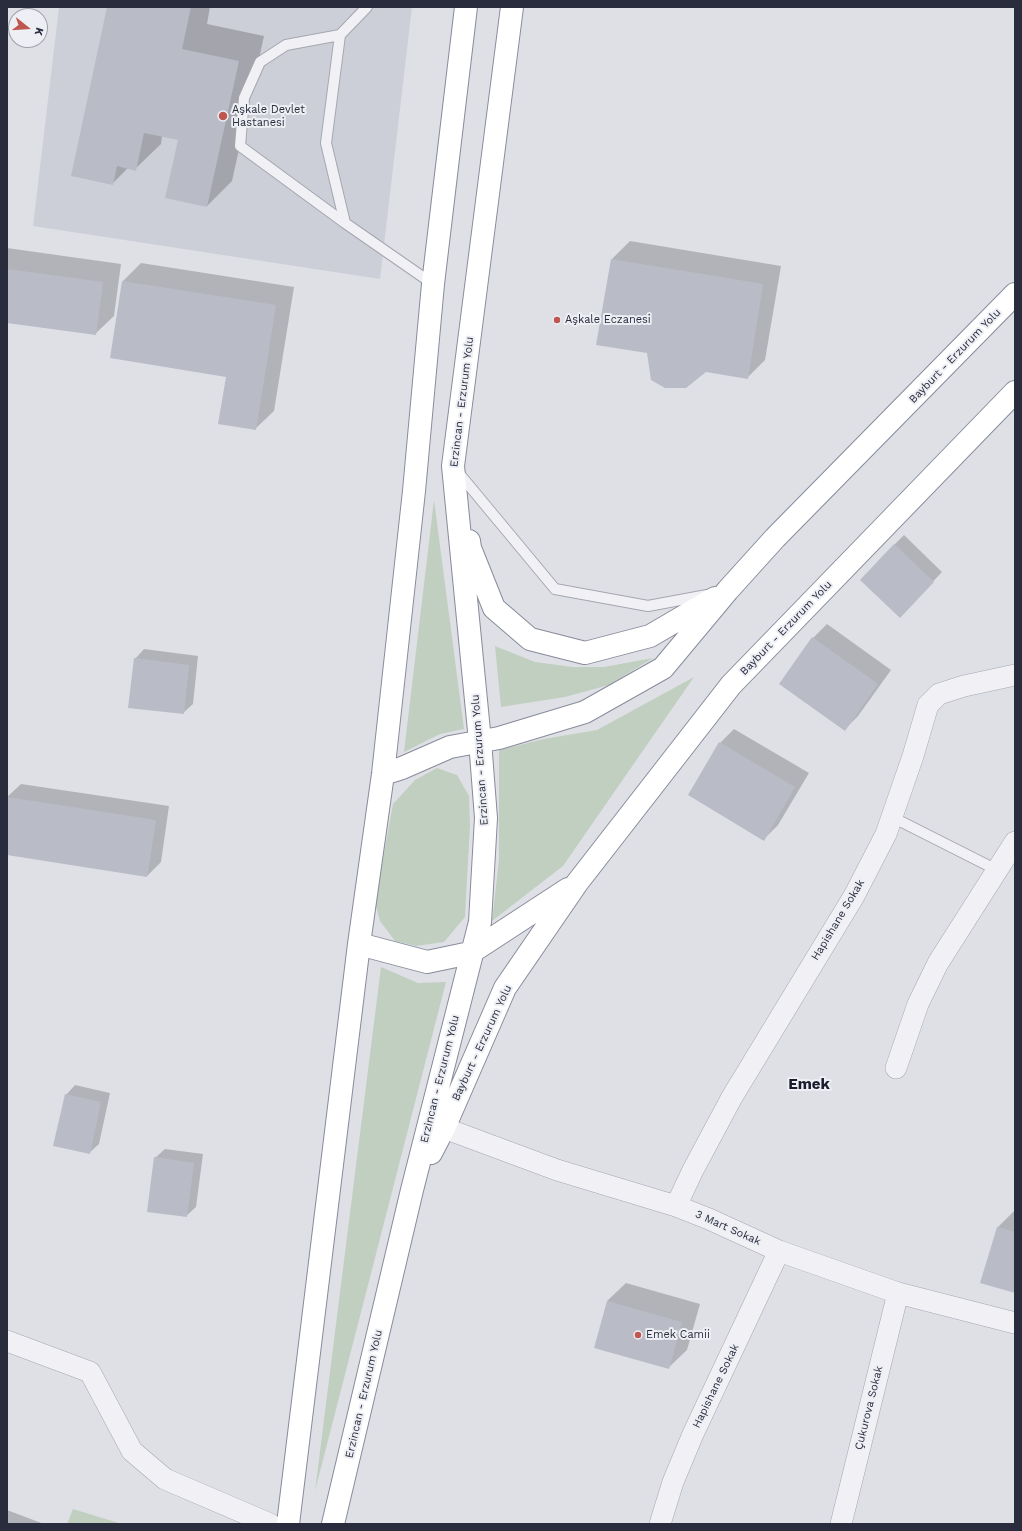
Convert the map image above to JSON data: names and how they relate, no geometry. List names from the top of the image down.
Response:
{
  "streets": {
    "highway": ["Bayburt - Erzurum Yolu", "Erzincan - Erzurum Yolu"],
    "street": ["Hapishane Sokak", "3 Mart Sokak", "Çukurova Sokak"]
  },
  "crossings": [
    ["Bayburt - Erzurum Yolu", "Erzincan - Erzurum Yolu"],
    ["Bayburt - Erzurum Yolu", "3 Mart Sokak"],
    ["Hapishane Sokak", "3 Mart Sokak"],
    ["3 Mart Sokak", "Çukurova Sokak"]
  ],
  "districts": ["Emek"],
  "places": ["Aşkale Devlet Hastanesi", "Aşkale Eczanesi", "Emek Camii"],
  "north": "right"
}
